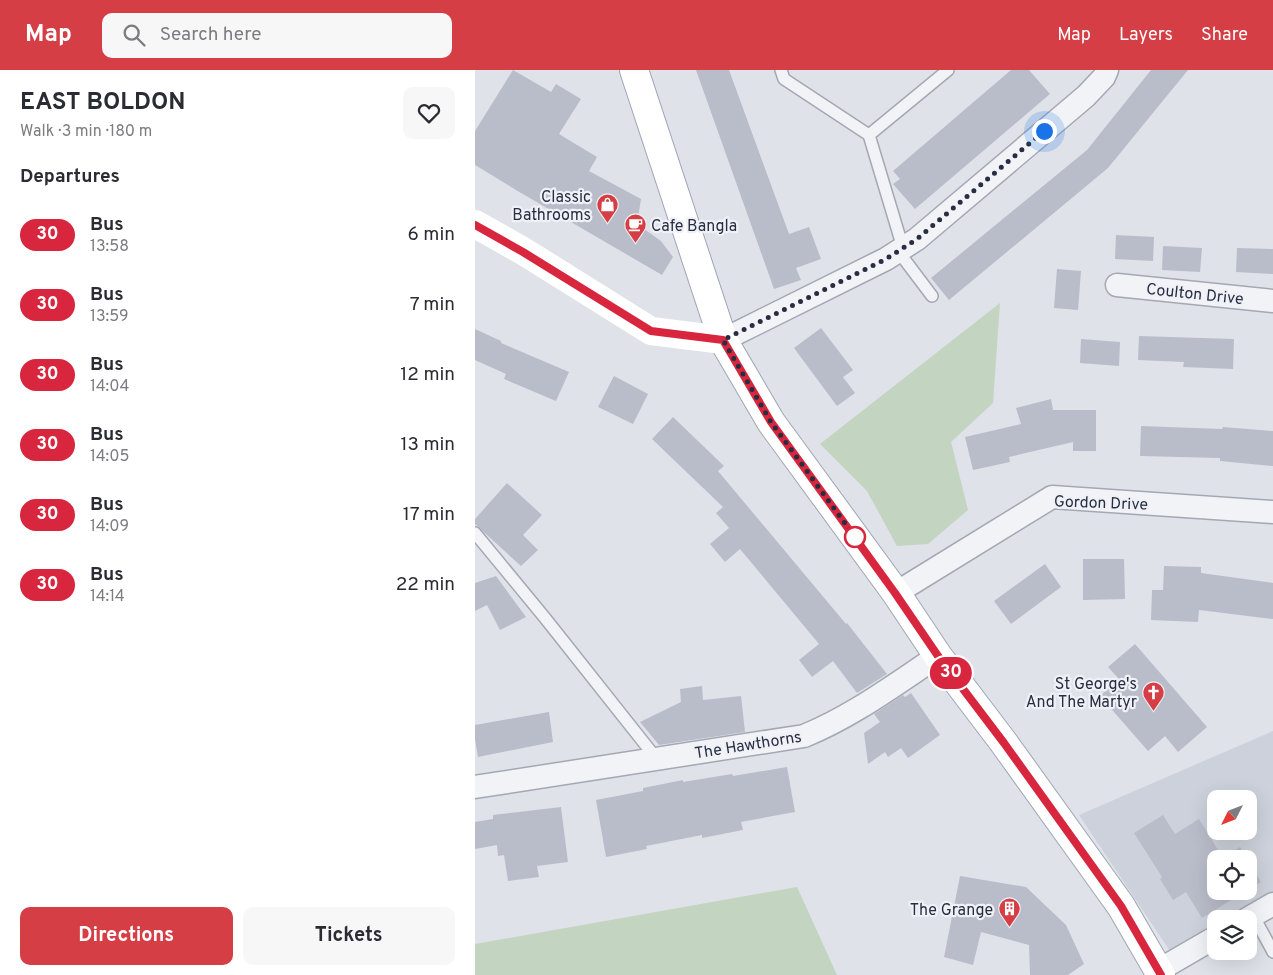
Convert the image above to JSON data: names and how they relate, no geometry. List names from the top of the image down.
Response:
{
  "streets": {
    "street": ["Coulton Drive", "Gordon Drive", "The Hawthorns"]
  },
  "places": {
    "shop": ["Classic Bathrooms"],
    "cafe": ["Cafe Bangla"],
    "church": ["St George's And The Martyr"],
    "building": ["The Grange"]
  },
  "lines": ["bus line 30"],
  "north": "bottom left",
  "page": {
    "header": "Map",
    "search": "Search here",
    "nav": ["Map", "Layers", "Share"],
    "heading": [
      ["EAST BOLDON", "Walk · 3 min · 180 m"],
      "Departures"
    ],
    "on_map": "30",
    "list": [
      {
        "mark": "30",
        "name": "Bus",
        "note": "13:58",
        "value": "6 min"
      },
      {
        "mark": "30",
        "name": "Bus",
        "note": "13:59",
        "value": "7 min"
      },
      {
        "mark": "30",
        "name": "Bus",
        "note": "14:04",
        "value": "12 min"
      },
      {
        "mark": "30",
        "name": "Bus",
        "note": "14:05",
        "value": "13 min"
      },
      {
        "mark": "30",
        "name": "Bus",
        "note": "14:09",
        "value": "17 min"
      },
      {
        "mark": "30",
        "name": "Bus",
        "note": "14:14",
        "value": "22 min"
      }
    ],
    "buttons": ["Directions", "Tickets"]
  }
}
